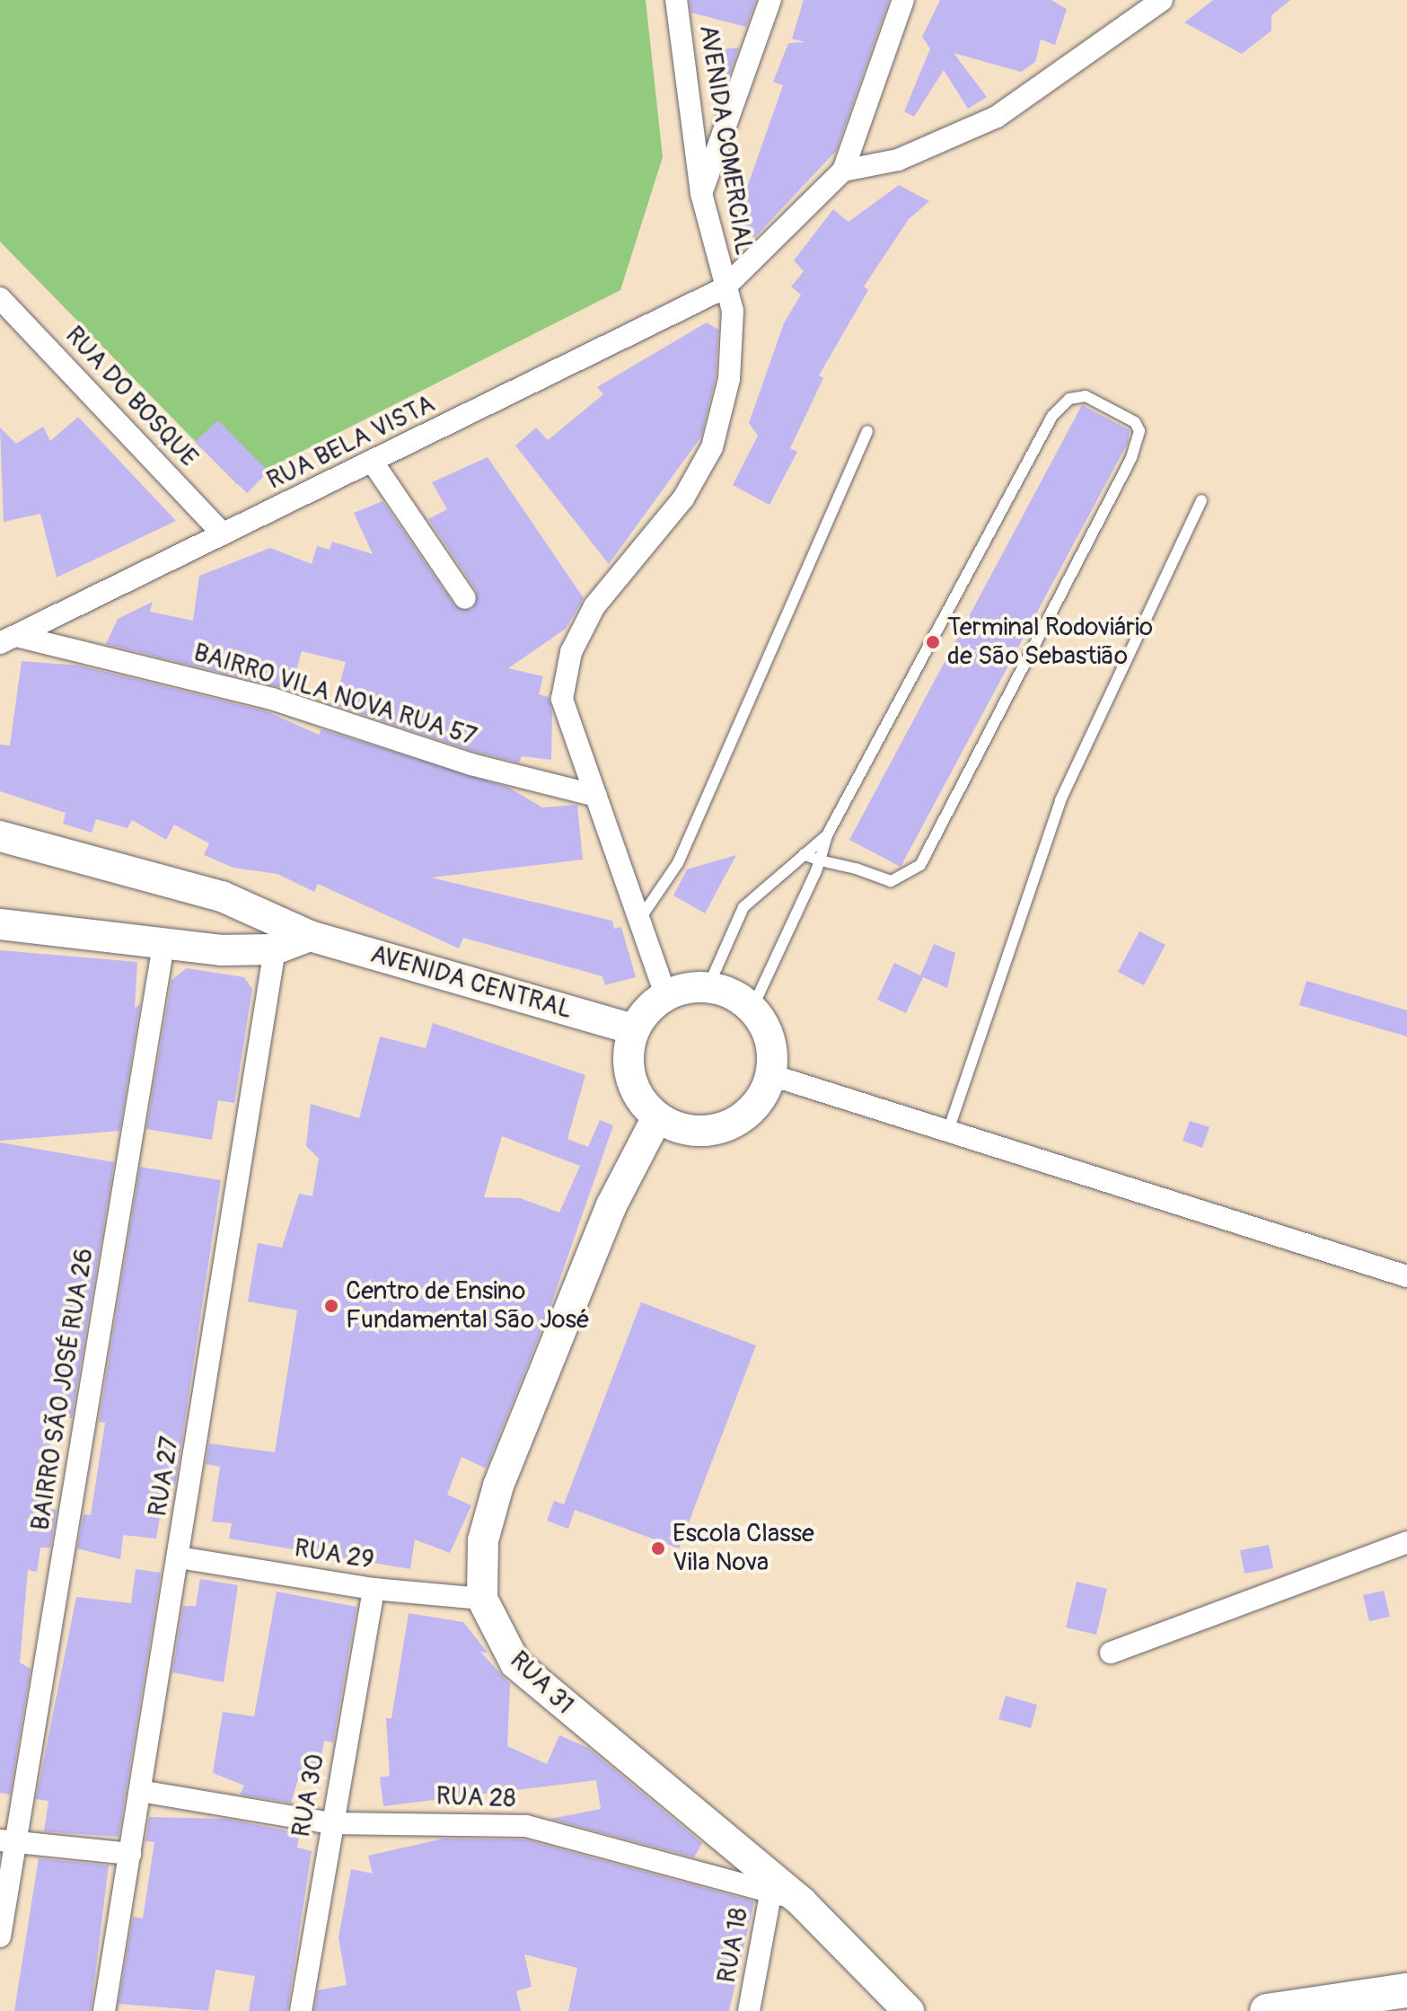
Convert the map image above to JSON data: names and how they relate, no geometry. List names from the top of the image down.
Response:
{
  "streets": {
    "street": [
      "AVENIDA COMERCIAL",
      "RUA DO BOSQUE",
      "RUA BELA VISTA",
      "BAIRRO VILA NOVA RUA 57",
      "AVENIDA CENTRAL",
      "BAIRRO SÃO JOSÉ RUA 26",
      "RUA 27",
      "RUA 29",
      "RUA 31",
      "RUA 30",
      "RUA 28",
      "RUA 18"
    ]
  },
  "crossings": [
    ["AVENIDA COMERCIAL", "RUA BELA VISTA"],
    ["AVENIDA COMERCIAL", "BAIRRO VILA NOVA RUA 57"],
    ["AVENIDA COMERCIAL", "AVENIDA CENTRAL"],
    ["AVENIDA COMERCIAL", "RUA 31"],
    ["RUA DO BOSQUE", "RUA BELA VISTA"],
    ["RUA BELA VISTA", "BAIRRO VILA NOVA RUA 57"],
    ["AVENIDA CENTRAL", "RUA 31"],
    ["RUA 27", "RUA 29"],
    ["RUA 27", "RUA 28"],
    ["RUA 29", "RUA 31"],
    ["RUA 29", "RUA 30"],
    ["RUA 31", "RUA 28"],
    ["RUA 30", "RUA 28"],
    ["RUA 28", "RUA 18"]
  ],
  "places": ["Terminal Rodoviário de São Sebastião", "Centro de Ensino Fundamental São José", "Escola Classe Vila Nova"]
}
